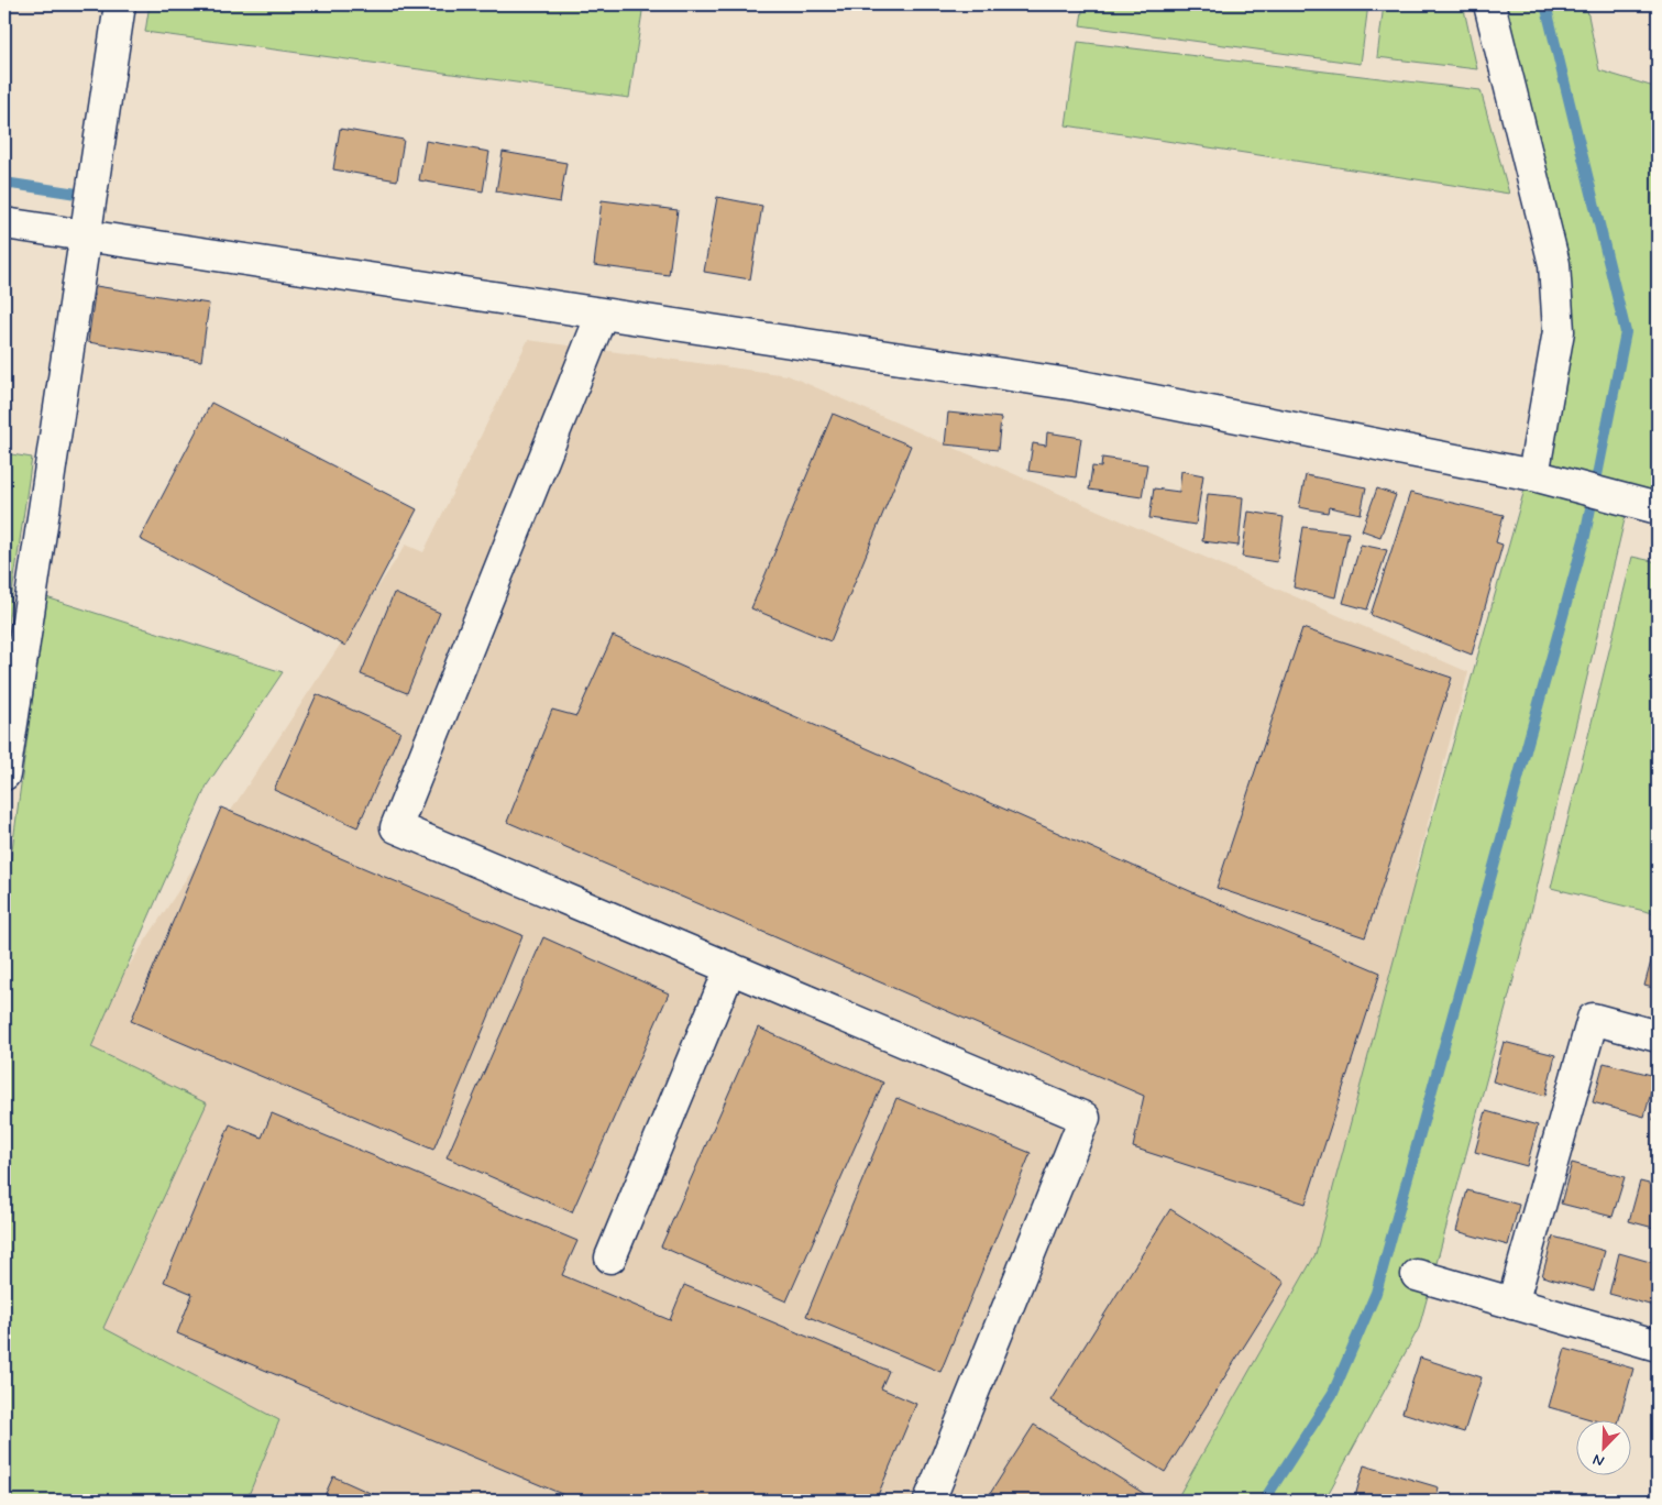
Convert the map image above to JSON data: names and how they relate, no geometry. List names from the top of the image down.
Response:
{
  "north": "bottom left"
}
